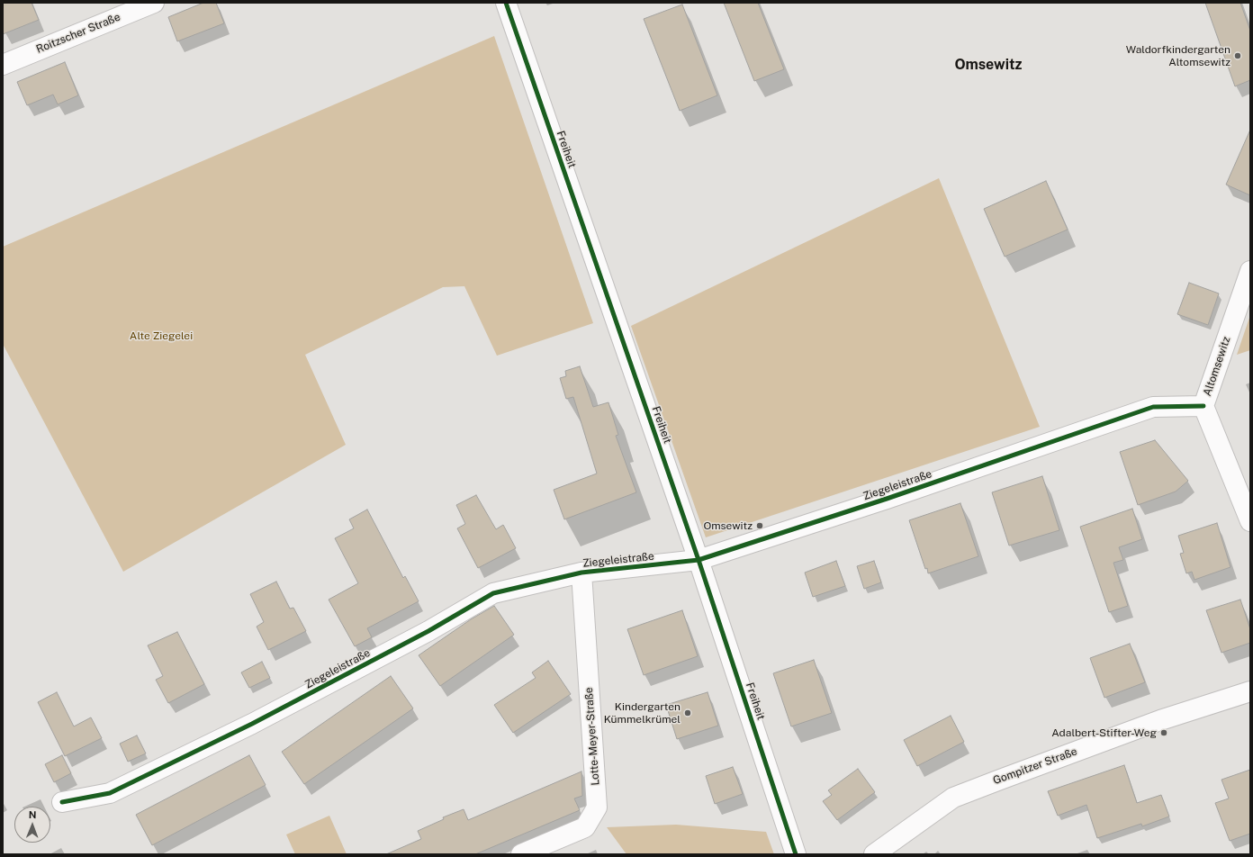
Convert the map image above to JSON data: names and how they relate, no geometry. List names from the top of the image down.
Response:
{
  "streets": {
    "street": [
      "Roitzscher Straße",
      "Freiheit",
      "Altomsewitz",
      "Ziegeleistraße",
      "Lotte-Meyer-Straße",
      "Gompitzer Straße"
    ]
  },
  "crossings": [
    ["Freiheit", "Ziegeleistraße"],
    ["Altomsewitz", "Ziegeleistraße"],
    ["Ziegeleistraße", "Lotte-Meyer-Straße"]
  ],
  "districts": ["Omsewitz"],
  "parks": ["Alte Ziegelei"],
  "places": [
    "Waldorfkindergarten Altomsewitz",
    "Omsewitz",
    "Kindergarten Kümmelkrümel",
    "Adalbert-Stifter-Weg"
  ],
  "north": "top"
}
